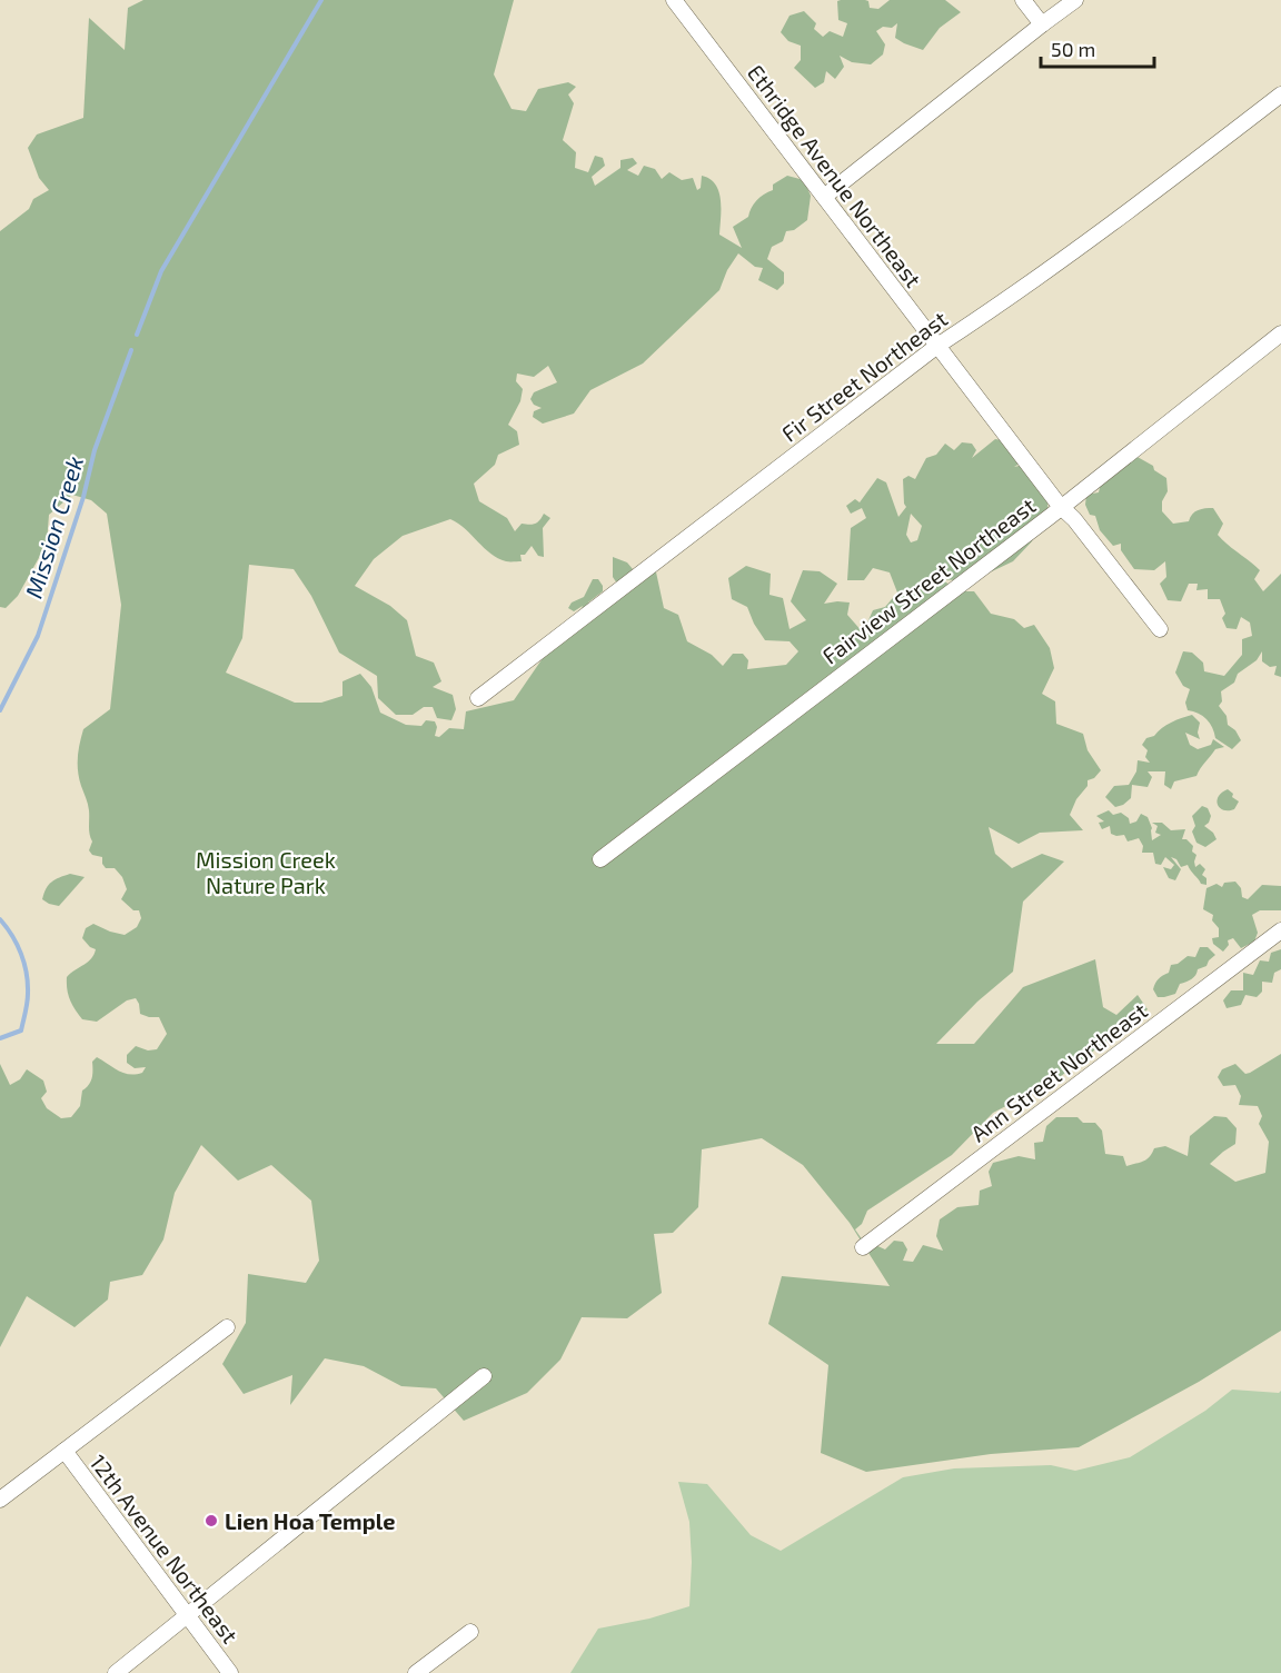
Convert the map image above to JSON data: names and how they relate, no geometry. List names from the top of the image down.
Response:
{
  "streets": {
    "street": [
      "Ethridge Avenue Northeast",
      "Fir Street Northeast",
      "Fairview Street Northeast",
      "Ann Street Northeast",
      "12th Avenue Northeast"
    ]
  },
  "crossings": [
    ["Ethridge Avenue Northeast", "Fir Street Northeast"],
    ["Ethridge Avenue Northeast", "Fairview Street Northeast"]
  ],
  "water": ["Mission Creek"],
  "parks": ["Mission Creek Nature Park"],
  "places": ["Lien Hoa Temple"],
  "scale_bar": "50 m"
}
